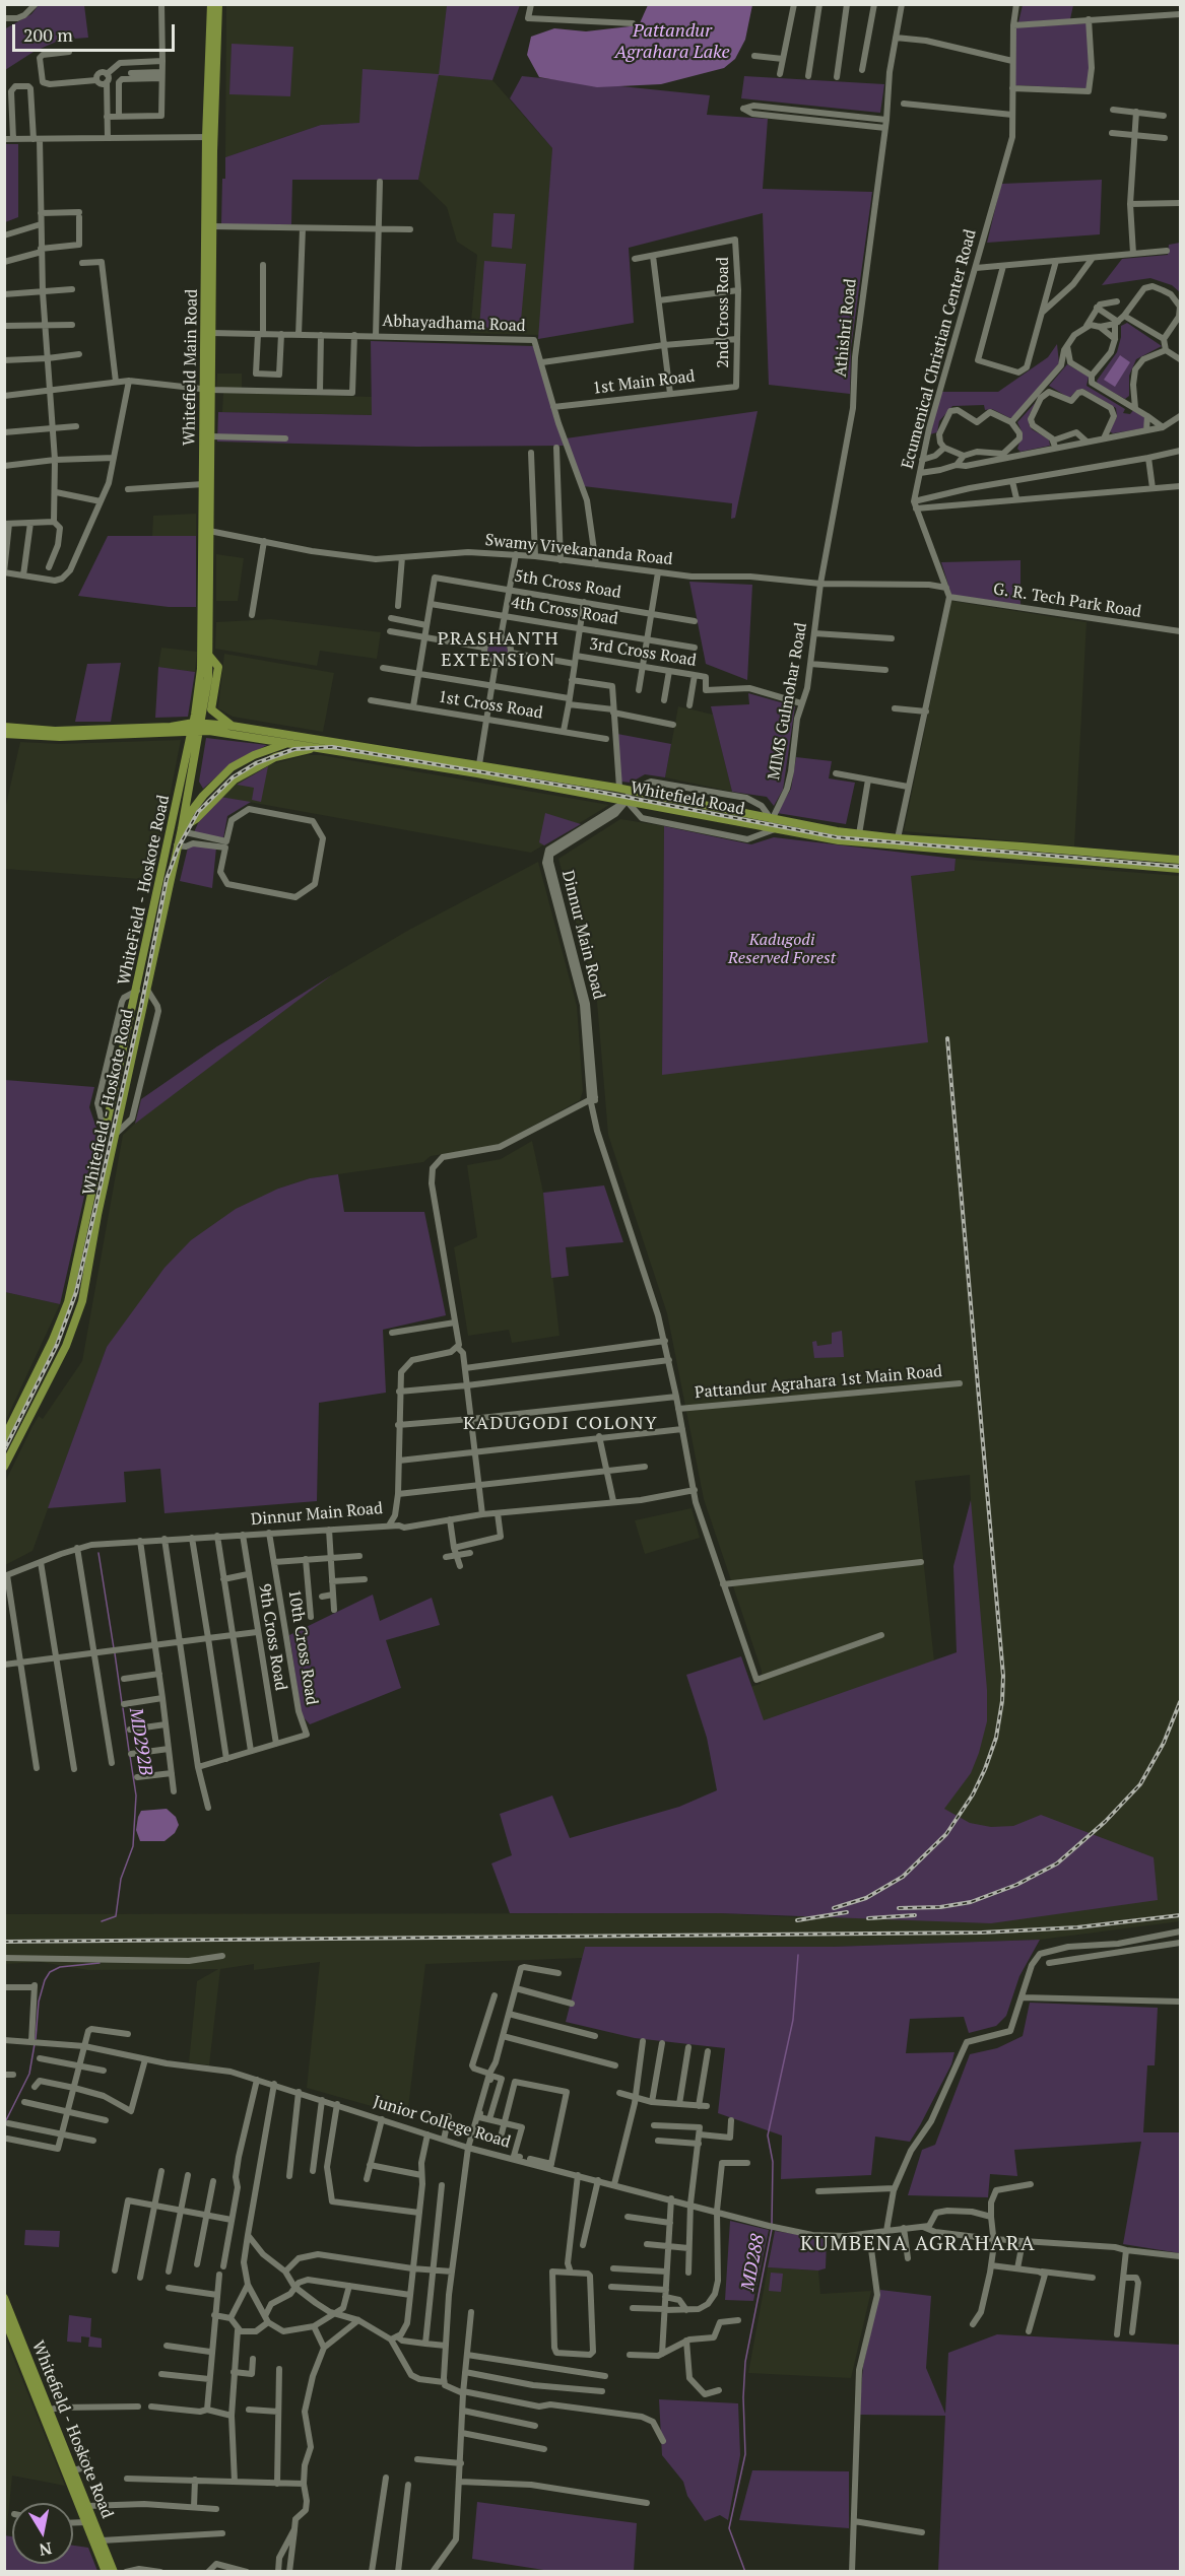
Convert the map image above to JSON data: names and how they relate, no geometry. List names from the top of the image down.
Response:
{
  "streets": {
    "main road": [
      "Whitefield Main Road",
      "Whitefield Road",
      "WhiteField - Hoskote Road",
      "Whitefield - Hoskote Road"
    ],
    "street": [
      "2nd Cross Road",
      "Abhayadhama Road",
      "Athishri Road",
      "Ecumenical Christian Center Road",
      "1st Main Road",
      "Swamy Vivekananda Road",
      "5th Cross Road",
      "G. R. Tech Park Road",
      "4th Cross Road",
      "3rd Cross Road",
      "MIMS Gulmohar Road",
      "1st Cross Road",
      "Dinnur Main Road",
      "Pattandur Agrahara 1st Main Road",
      "9th Cross Road",
      "10th Cross Road",
      "Junior College Road"
    ]
  },
  "crossings": [
    ["2nd Cross Road", "1st Main Road"],
    ["Abhayadhama Road", "Whitefield Main Road"],
    ["Abhayadhama Road", "1st Main Road"],
    ["Abhayadhama Road", "Swamy Vivekananda Road"],
    ["Athishri Road", "Swamy Vivekananda Road"],
    ["Athishri Road", "MIMS Gulmohar Road"],
    ["Whitefield Main Road", "Swamy Vivekananda Road"],
    ["Whitefield Main Road", "Whitefield Road"],
    ["Whitefield Main Road", "WhiteField - Hoskote Road"],
    ["Whitefield Main Road", "Whitefield - Hoskote Road"],
    ["Swamy Vivekananda Road", "MIMS Gulmohar Road"],
    ["5th Cross Road", "4th Cross Road"],
    ["3rd Cross Road", "MIMS Gulmohar Road"],
    ["MIMS Gulmohar Road", "Whitefield Road"],
    ["Whitefield Road", "WhiteField - Hoskote Road"],
    ["Whitefield Road", "Dinnur Main Road"],
    ["Whitefield Road", "Whitefield - Hoskote Road"],
    ["WhiteField - Hoskote Road", "Whitefield - Hoskote Road"],
    ["Dinnur Main Road", "Pattandur Agrahara 1st Main Road"],
    ["Dinnur Main Road", "9th Cross Road"],
    ["Dinnur Main Road", "10th Cross Road"],
    ["9th Cross Road", "10th Cross Road"]
  ],
  "districts": ["PRASHANTH EXTENSION", "KADUGODI COLONY", "KUMBENA AGRAHARA"],
  "water": ["Pattandur Agrahara Lake", "MD292B", "MD288"],
  "parks": ["Kadugodi Reserved Forest"],
  "scale_bar": "200 m",
  "north": "bottom"
}
